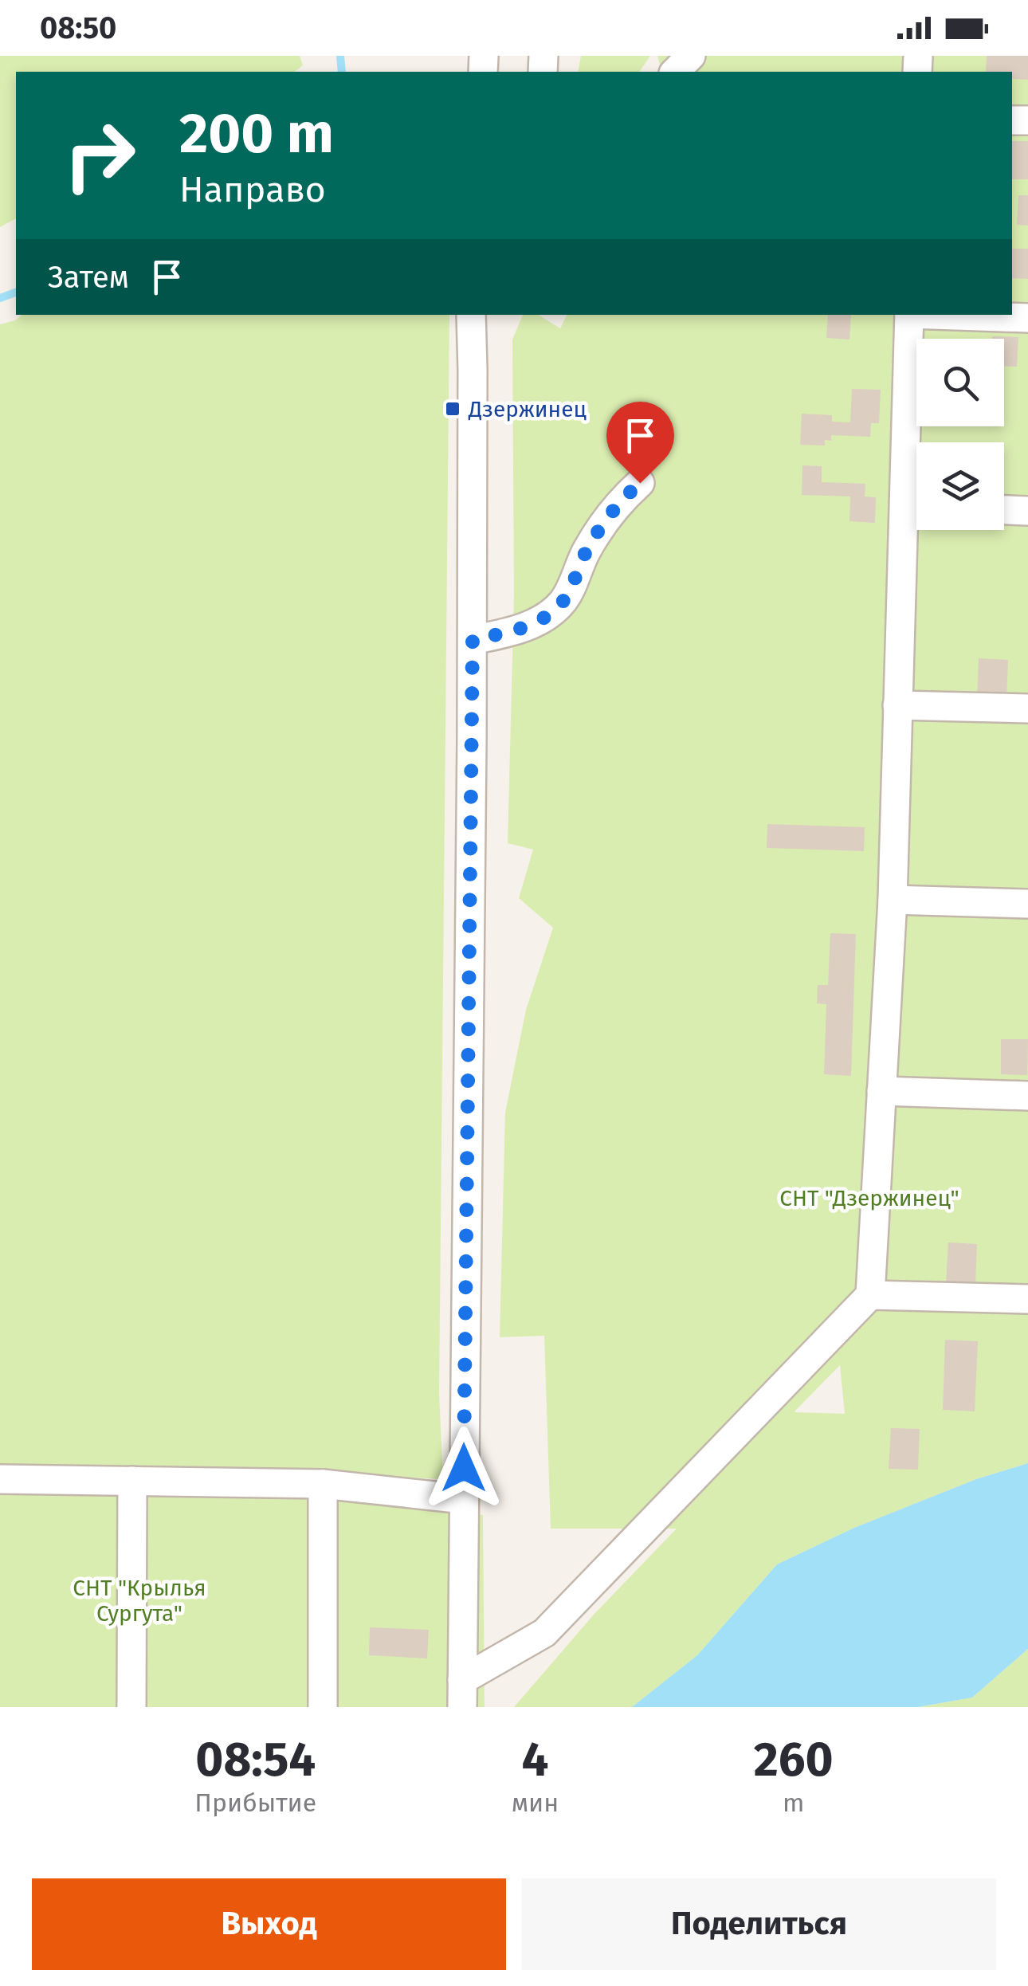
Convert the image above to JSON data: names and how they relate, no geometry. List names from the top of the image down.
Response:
{
  "parks": ["СНТ \"Дзержинец\"", "CНТ \"Крылья Сургута\""],
  "places": {
    "transit": ["Дзержинец"]
  },
  "page": {
    "status": "08:50",
    "turn": ["200 m", "Направо"],
    "then": "Затем",
    "eta": [
      "08:54",
      "Прибытие",
      "4",
      "мин",
      "260",
      "m"
    ],
    "buttons": ["Выход", "Поделиться"]
  }
}
